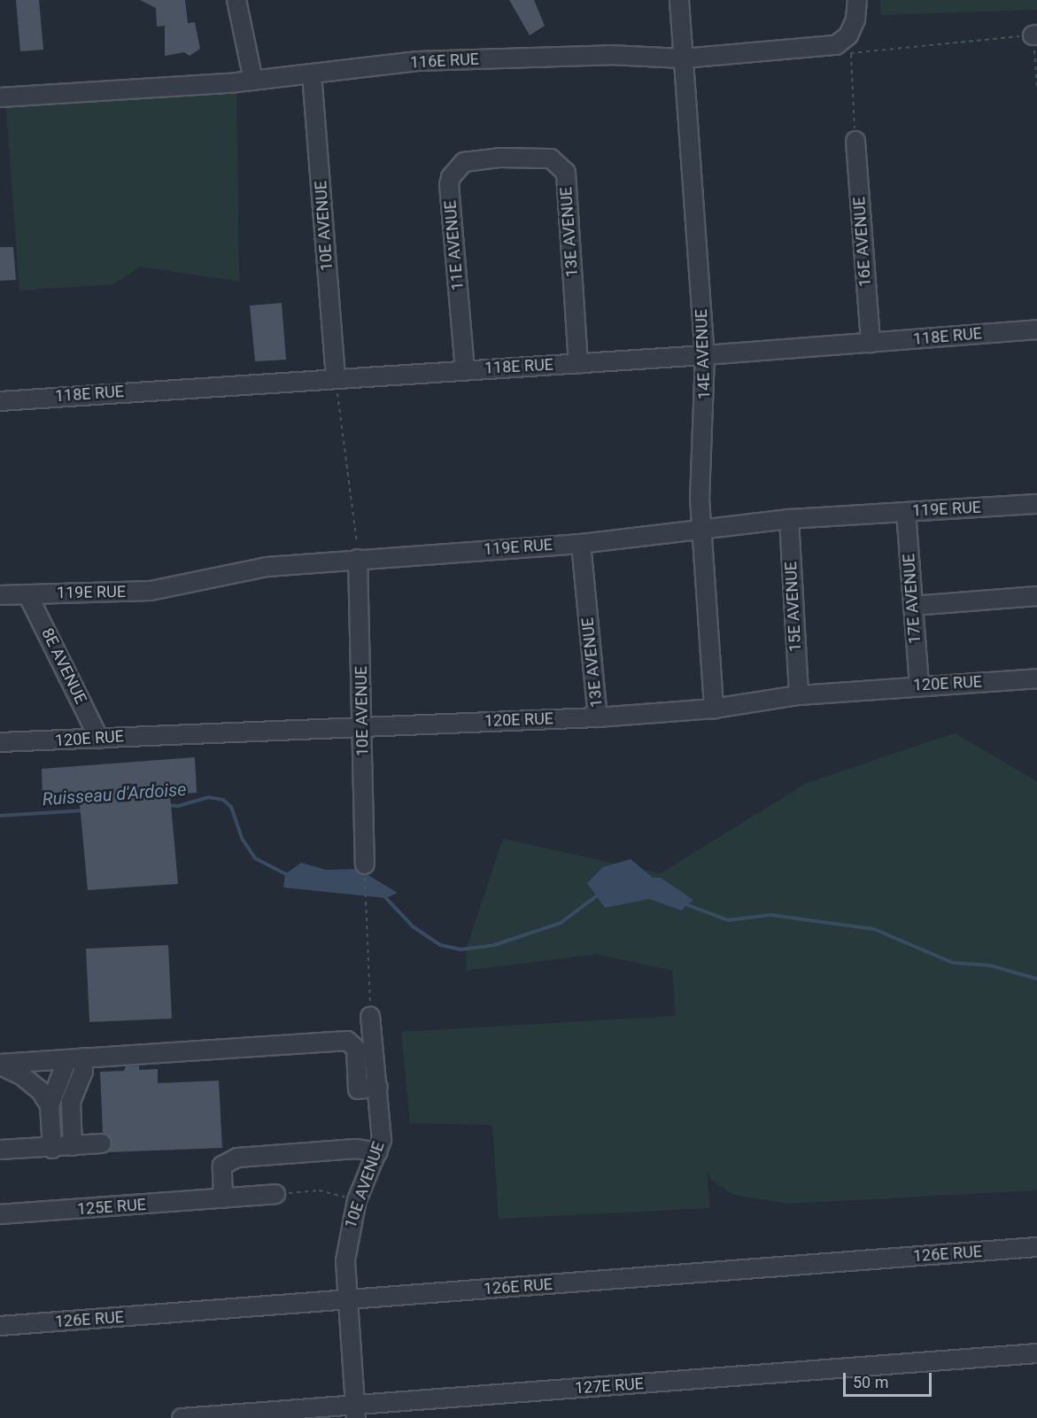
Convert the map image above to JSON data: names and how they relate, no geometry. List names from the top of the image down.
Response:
{
  "streets": {
    "street": [
      "116E RUE",
      "10E AVENUE",
      "13E AVENUE",
      "16E AVENUE",
      "11E AVENUE",
      "118E RUE",
      "14E AVENUE",
      "119E RUE",
      "17E AVENUE",
      "15E AVENUE",
      "8E AVENUE",
      "120E RUE",
      "125E RUE",
      "126E RUE",
      "127E RUE"
    ]
  },
  "crossings": [
    ["116E RUE", "10E AVENUE"],
    ["116E RUE", "14E AVENUE"],
    ["10E AVENUE", "118E RUE"],
    ["10E AVENUE", "119E RUE"],
    ["10E AVENUE", "120E RUE"],
    ["10E AVENUE", "126E RUE"],
    ["10E AVENUE", "127E RUE"],
    ["13E AVENUE", "11E AVENUE"],
    ["13E AVENUE", "118E RUE"],
    ["13E AVENUE", "119E RUE"],
    ["13E AVENUE", "120E RUE"],
    ["16E AVENUE", "118E RUE"],
    ["11E AVENUE", "118E RUE"],
    ["118E RUE", "14E AVENUE"],
    ["14E AVENUE", "119E RUE"],
    ["14E AVENUE", "120E RUE"],
    ["119E RUE", "17E AVENUE"],
    ["119E RUE", "15E AVENUE"],
    ["119E RUE", "8E AVENUE"],
    ["17E AVENUE", "120E RUE"],
    ["15E AVENUE", "120E RUE"],
    ["8E AVENUE", "120E RUE"]
  ],
  "water": ["Ruisseau d'Ardoise"],
  "scale_bar": "50 m"
}
